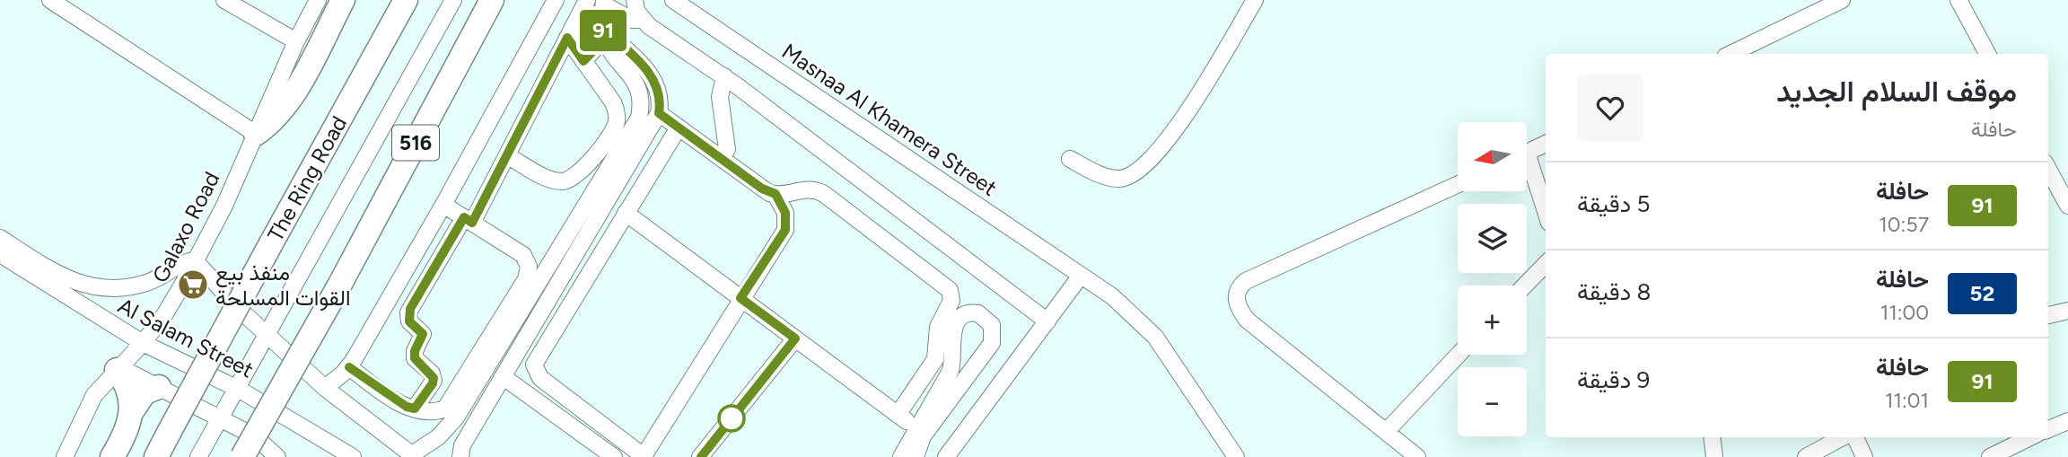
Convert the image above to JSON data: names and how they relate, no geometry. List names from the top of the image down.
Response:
{
  "streets": {
    "highway": ["516", "The Ring Road"],
    "street": ["Masnaa Al Khamera Street", "Galaxo Road", "Al Salam Street"]
  },
  "crossings": [
    ["Galaxo Road", "Al Salam Street"]
  ],
  "places": {
    "supermarket": ["منفذ بيع القوات المسلحة"]
  },
  "lines": ["bus line 91"],
  "north": "left",
  "page": {
    "on_map": "91",
    "heading": ["موقف السلام الجديد", "حافلة"],
    "map_buttons": ["+", "−"],
    "list": [
      {
        "mark": "91",
        "name": "حافلة",
        "note": "10:57",
        "value": "5 دقيقة"
      },
      {
        "mark": "52",
        "name": "حافلة",
        "note": "11:00",
        "value": "8 دقيقة"
      },
      {
        "mark": "91",
        "name": "حافلة",
        "note": "11:01",
        "value": "9 دقيقة"
      }
    ]
  }
}
